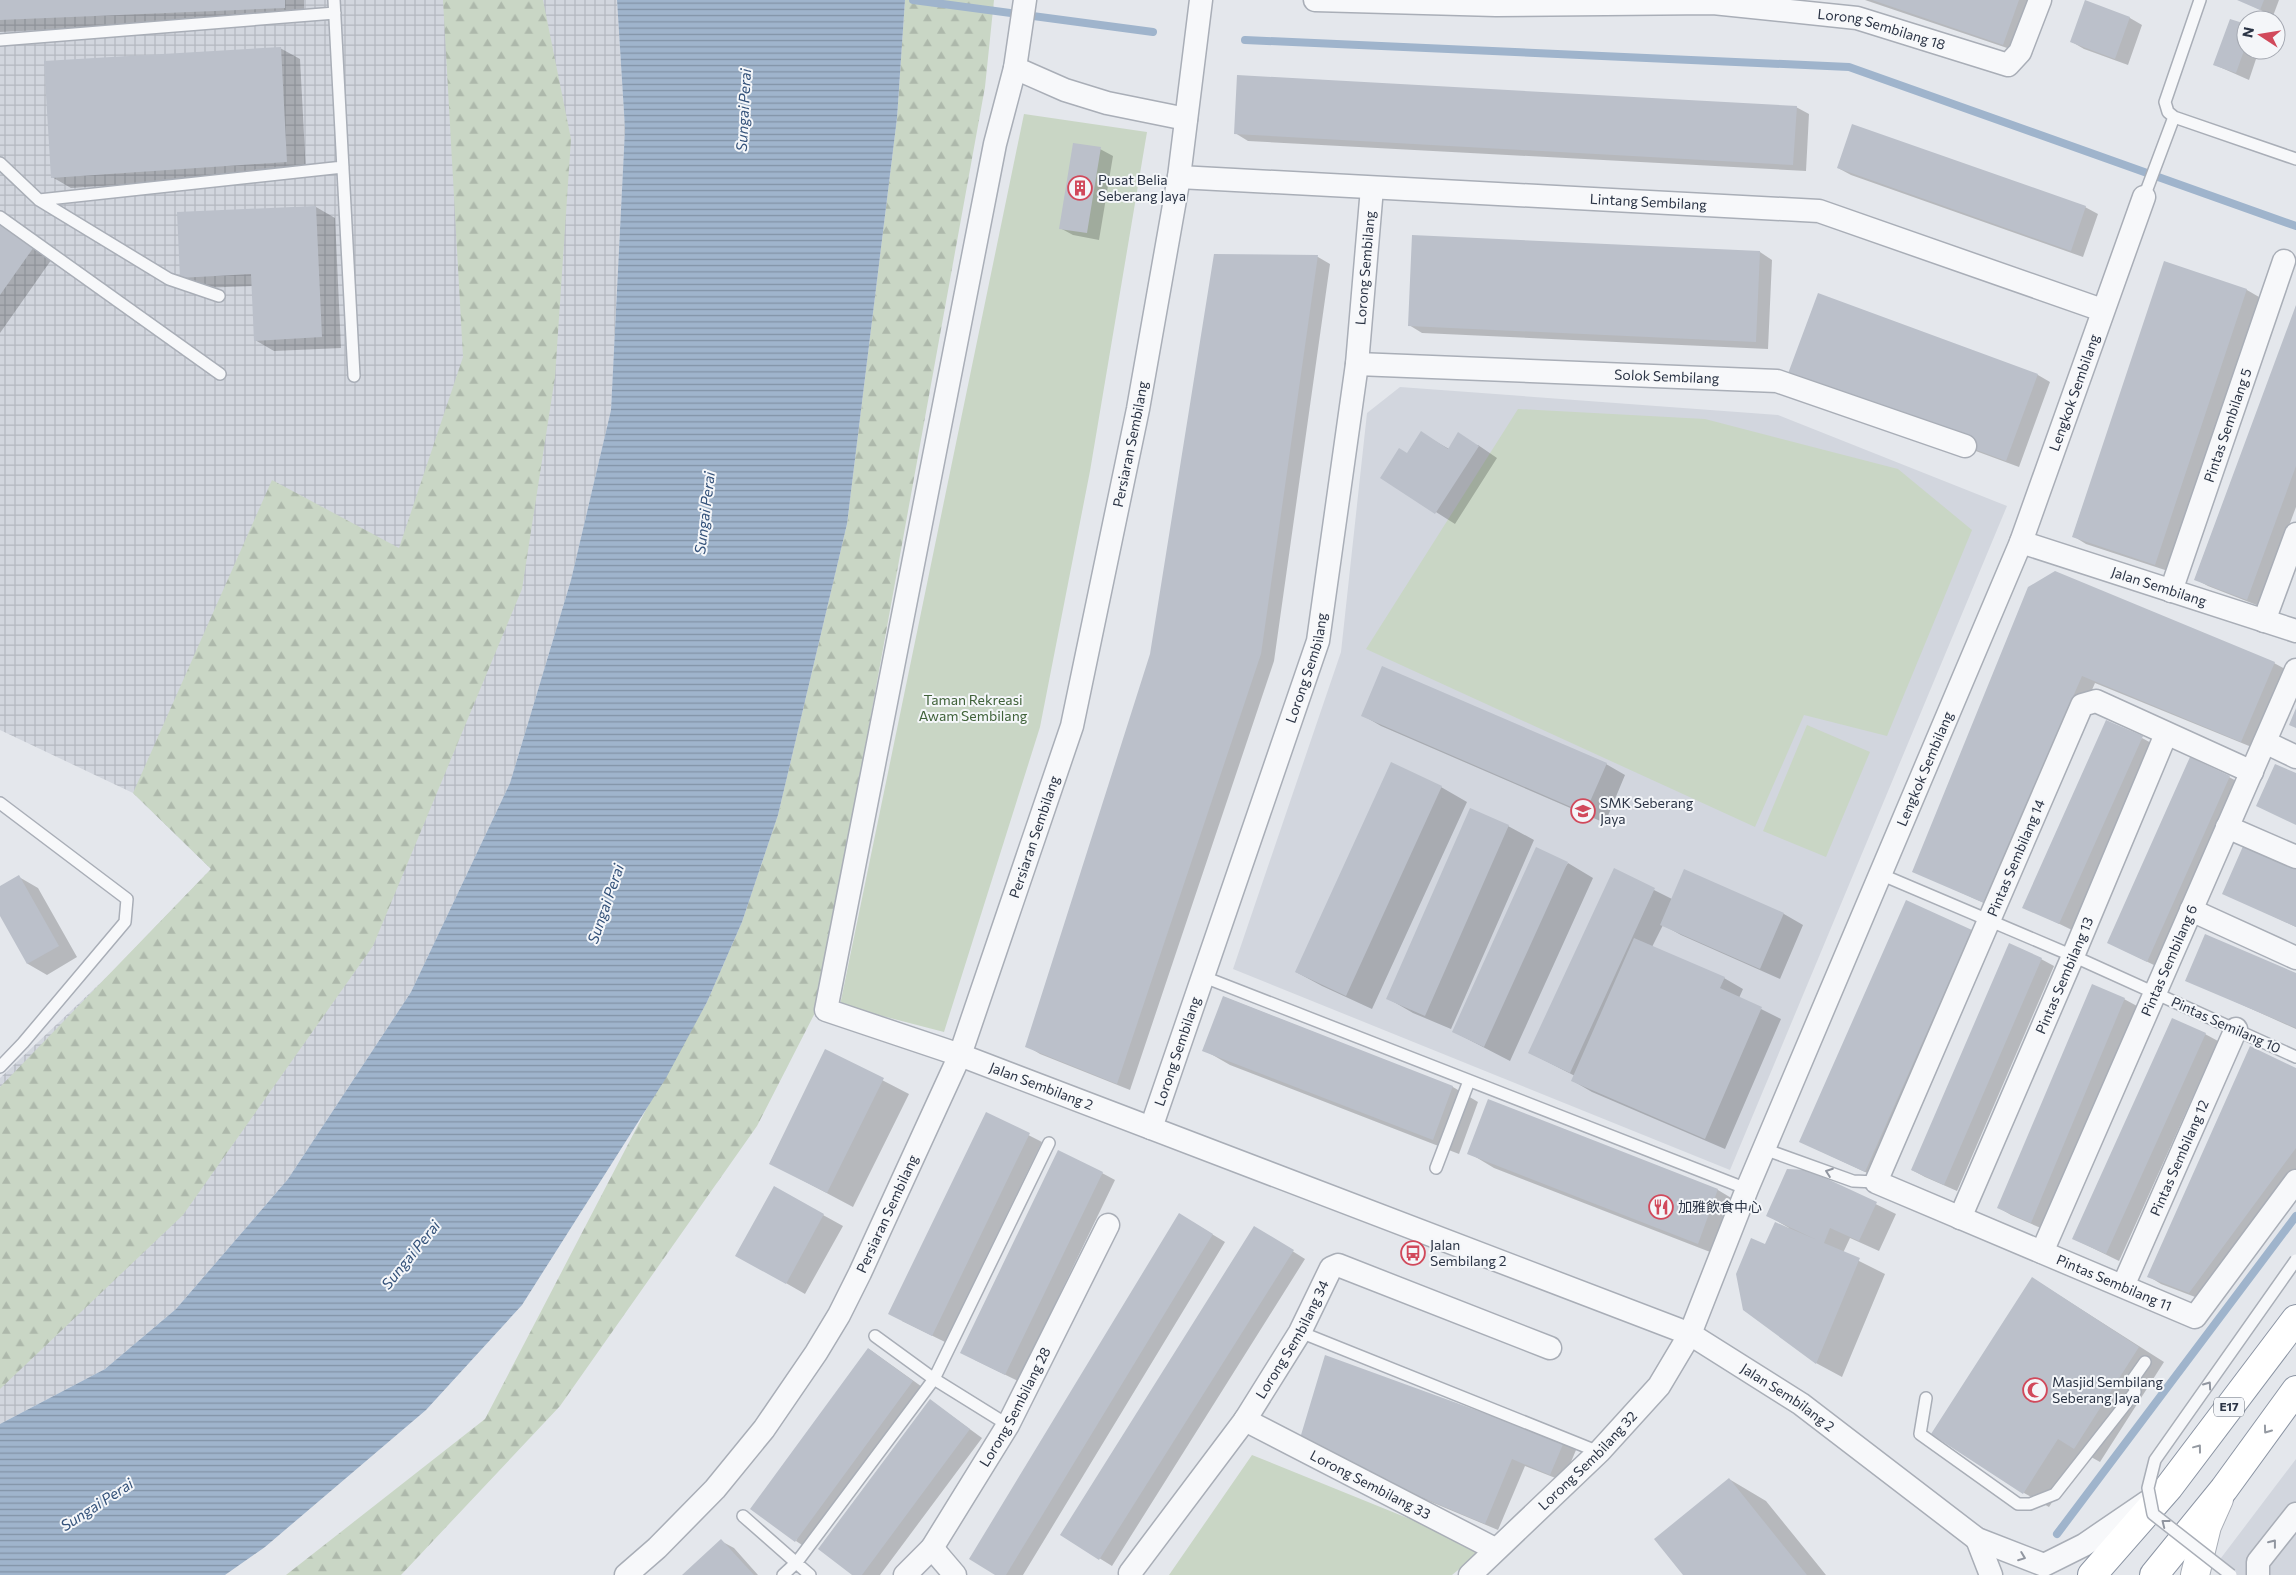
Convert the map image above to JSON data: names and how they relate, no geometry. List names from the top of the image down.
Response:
{
  "streets": {
    "main road": ["E17"],
    "street": [
      "Lorong Sembilang 18",
      "Lintang Sembilang",
      "Lorong Sembilang",
      "Solok Sembilang",
      "Lengkok Sembilang",
      "Pintas Sembilang 5",
      "Persiaran Sembilang",
      "Jalan Sembilang",
      "Pintas Sembilang 14",
      "Pintas Sembilang 6",
      "Pintas Sembilang 13",
      "Jalan Sembilang 2",
      "Pintas Sembilang 12",
      "Pintas Sembilang 11",
      "Lorong Sembilang 34",
      "Lorong Sembilang 28",
      "Lorong Sembilang 32",
      "Lorong Sembilang 33"
    ],
    "lane": ["Pintas Semilang 10"]
  },
  "crossings": [
    ["Lintang Sembilang", "Lorong Sembilang"],
    ["Lintang Sembilang", "Lengkok Sembilang"],
    ["Lintang Sembilang", "Persiaran Sembilang"],
    ["Lorong Sembilang", "Solok Sembilang"],
    ["Lorong Sembilang", "Jalan Sembilang 2"],
    ["Lengkok Sembilang", "Jalan Sembilang"],
    ["Lengkok Sembilang", "Pintas Semilang 10"],
    ["Lengkok Sembilang", "Jalan Sembilang 2"],
    ["Lengkok Sembilang", "Lorong Sembilang 32"],
    ["Pintas Sembilang 5", "Jalan Sembilang"],
    ["Persiaran Sembilang", "Jalan Sembilang 2"],
    ["Pintas Sembilang 14", "Pintas Sembilang 6"],
    ["Pintas Sembilang 14", "Pintas Sembilang 13"],
    ["Pintas Sembilang 14", "Pintas Semilang 10"],
    ["Pintas Sembilang 14", "Pintas Sembilang 11"],
    ["Pintas Sembilang 6", "Pintas Semilang 10"],
    ["Pintas Sembilang 6", "Pintas Sembilang 11"],
    ["Pintas Sembilang 13", "Pintas Semilang 10"],
    ["Pintas Sembilang 13", "Pintas Sembilang 11"],
    ["Pintas Semilang 10", "Pintas Sembilang 12"],
    ["Jalan Sembilang 2", "E17"],
    ["Jalan Sembilang 2", "Lorong Sembilang 32"],
    ["Pintas Sembilang 12", "Pintas Sembilang 11"],
    ["Lorong Sembilang 34", "Lorong Sembilang 33"],
    ["Lorong Sembilang 32", "Lorong Sembilang 33"]
  ],
  "water": ["Sungai Perai"],
  "parks": ["Taman Rekreasi Awam Sembilang"],
  "places": {
    "building": ["Pusat Belia Seberang Jaya"],
    "school or university": ["SMK Seberang Jaya"],
    "restaurant": ["加雅飲食中心"],
    "bus stop": ["Jalan Sembilang 2"],
    "mosque": ["Masjid Sembilang Seberang Jaya"]
  },
  "north": "left"
}
